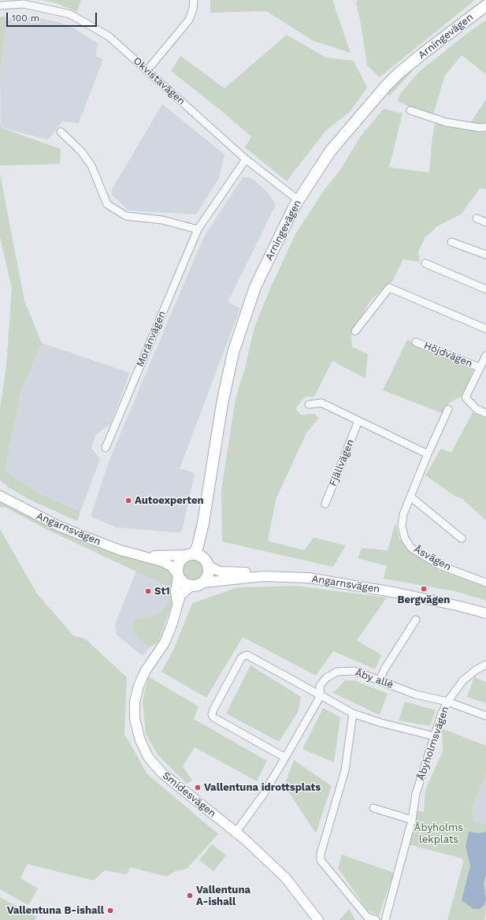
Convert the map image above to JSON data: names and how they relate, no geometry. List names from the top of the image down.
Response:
{
  "streets": {
    "main road": ["Arningevägen", "Angarnsvägen", "Smidesvägen"],
    "street": [
      "Okvistavägen",
      "Moränvägen",
      "Höjdvägen",
      "Fjällvägen",
      "Åsvägen",
      "Åby allé",
      "Åbyholmsvägen"
    ]
  },
  "crossings": [
    ["Arningevägen", "Okvistavägen"],
    ["Arningevägen", "Angarnsvägen"],
    ["Arningevägen", "Smidesvägen"],
    ["Okvistavägen", "Moränvägen"],
    ["Angarnsvägen", "Smidesvägen"],
    ["Åby allé", "Åbyholmsvägen"]
  ],
  "parks": ["Åbyholms lekplats"],
  "places": [
    "Autoexperten",
    "Bergvägen",
    "St1",
    "Vallentuna idrottsplats",
    "Vallentuna A-ishall",
    "Vallentuna B-ishall"
  ],
  "scale_bar": "100 m"
}
